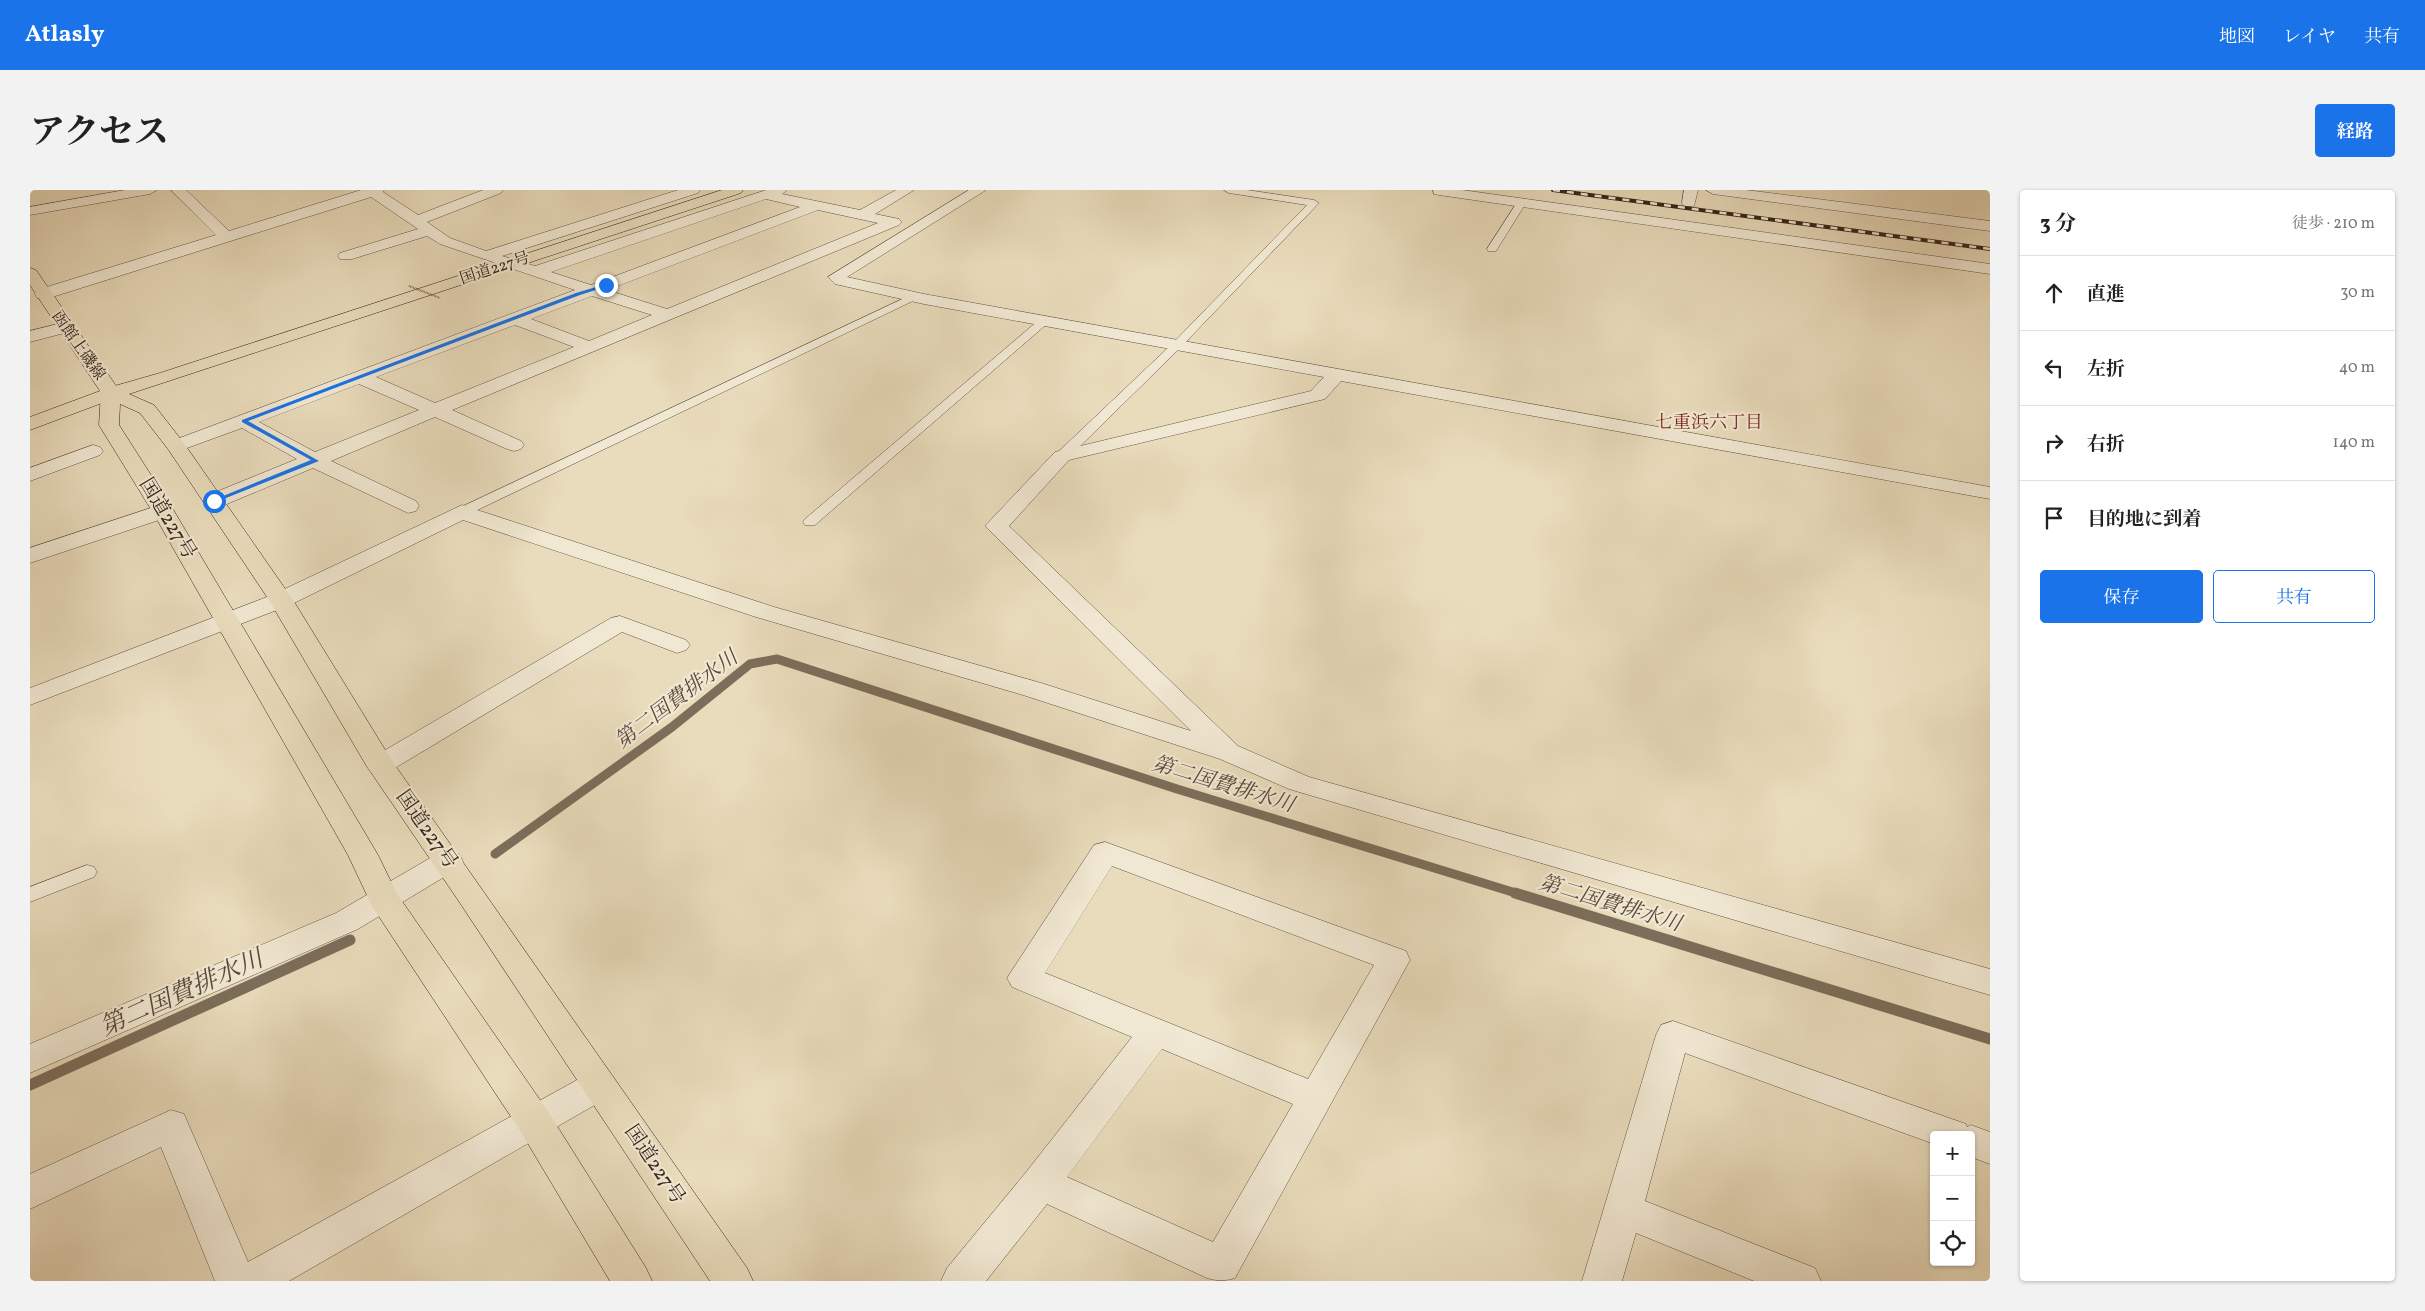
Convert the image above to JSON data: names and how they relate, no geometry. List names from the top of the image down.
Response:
{
  "streets": {
    "main road": ["国道227号", "函館上磯線"]
  },
  "crossings": [
    ["国道227号", "函館上磯線"]
  ],
  "districts": ["七重浜六丁目"],
  "water": ["第二国費排水川"],
  "page": {
    "header": "Atlasly",
    "nav": ["地図", "レイヤ", "共有"],
    "title": "アクセス",
    "buttons": [
      "経路",
      ["保存", "共有"]
    ],
    "heading": ["3 分", "徒歩 · 210 m"],
    "list": [
      ["直進", "30 m"],
      ["左折", "40 m"],
      ["右折", "140 m"],
      "目的地に到着"
    ],
    "map_buttons": ["+", "−"]
  }
}
